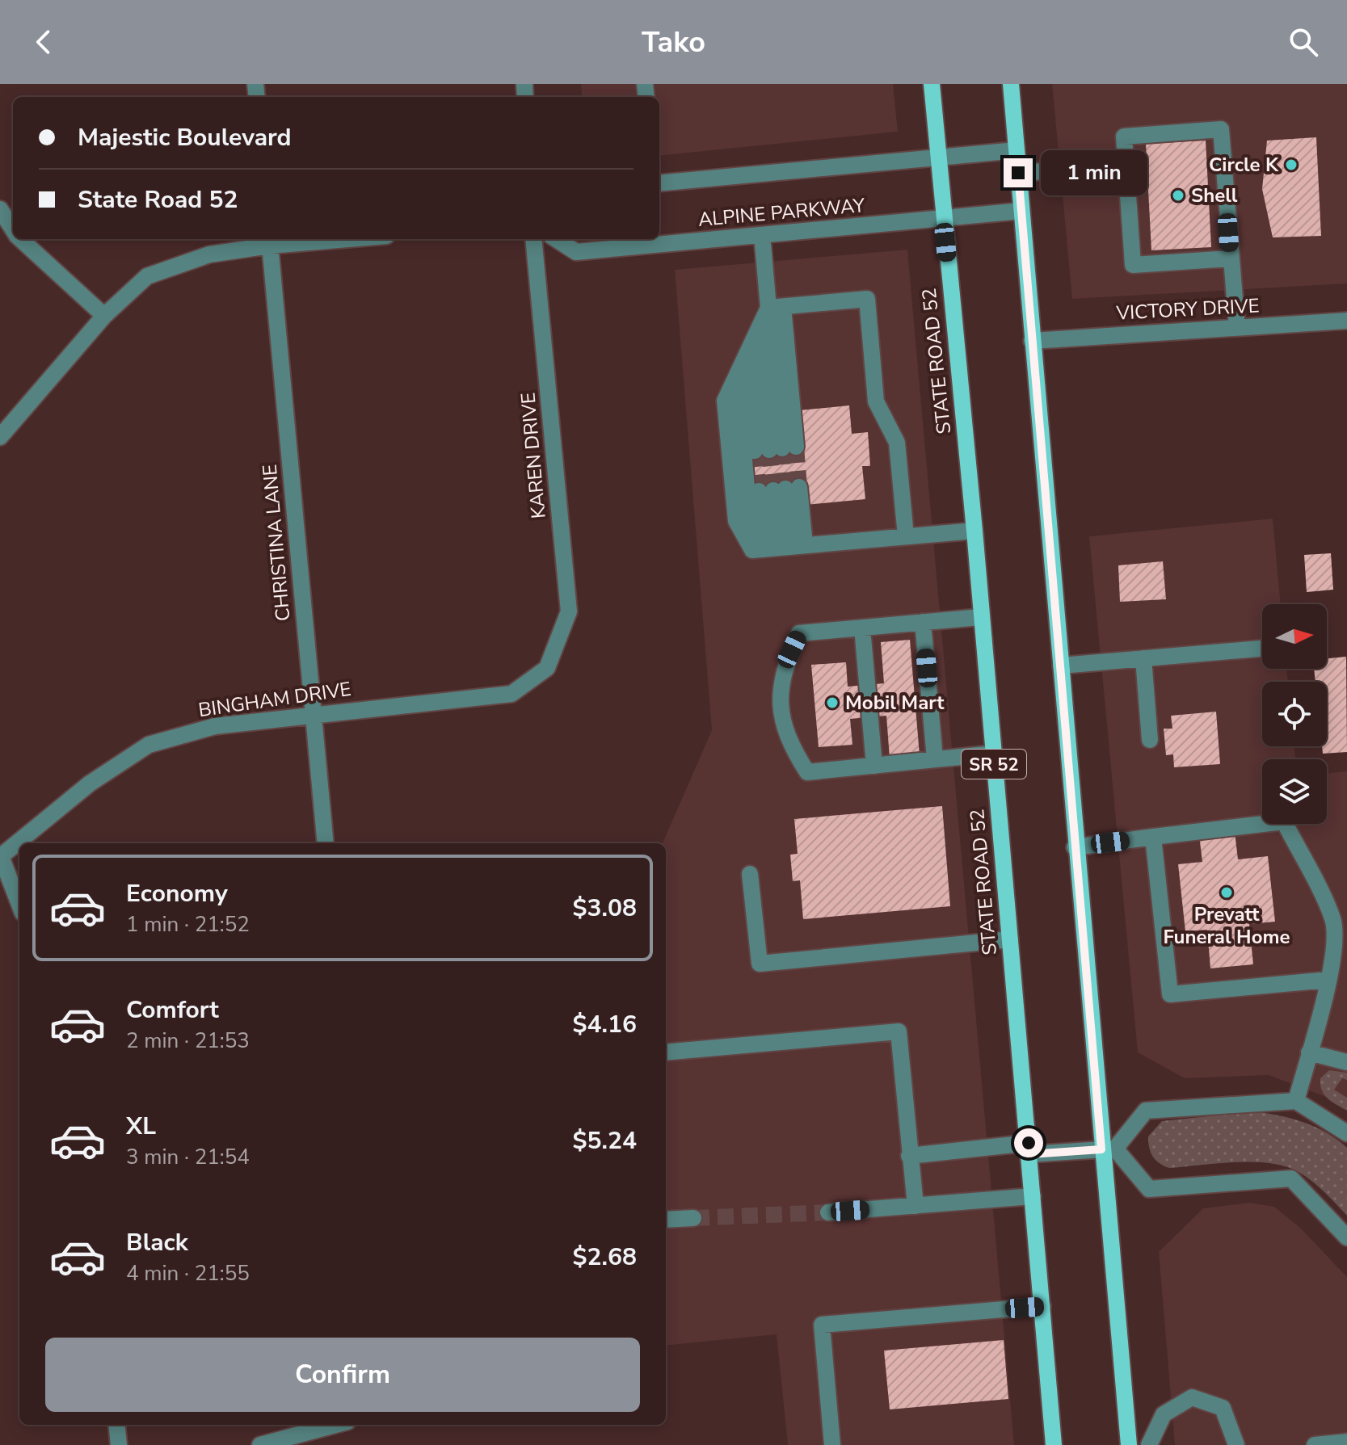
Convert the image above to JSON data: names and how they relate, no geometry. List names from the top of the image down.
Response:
{
  "streets": {
    "main road": ["STATE ROAD 52", "SR 52"],
    "street": [
      "ALPINE PARKWAY",
      "VICTORY DRIVE",
      "KAREN DRIVE",
      "CHRISTINA LANE",
      "BINGHAM DRIVE"
    ]
  },
  "crossings": [
    ["ALPINE PARKWAY", "STATE ROAD 52"],
    ["KAREN DRIVE", "BINGHAM DRIVE"],
    ["CHRISTINA LANE", "BINGHAM DRIVE"]
  ],
  "places": [
    "Circle K",
    "Shell",
    "Mobil Mart",
    "Prevatt Funeral Home"
  ],
  "north": "right",
  "page": {
    "header": "Tako",
    "banner": ["Majestic Boulevard", "State Road 52"],
    "bubble": "1 min",
    "list": [
      {
        "name": "Economy",
        "note": "1 min · 21:52",
        "value": "$3.08"
      },
      {
        "name": "Comfort",
        "note": "2 min · 21:53",
        "value": "$4.16"
      },
      {
        "name": "XL",
        "note": "3 min · 21:54",
        "value": "$5.24"
      },
      {
        "name": "Black",
        "note": "4 min · 21:55",
        "value": "$2.68"
      }
    ],
    "buttons": "Confirm"
  }
}
